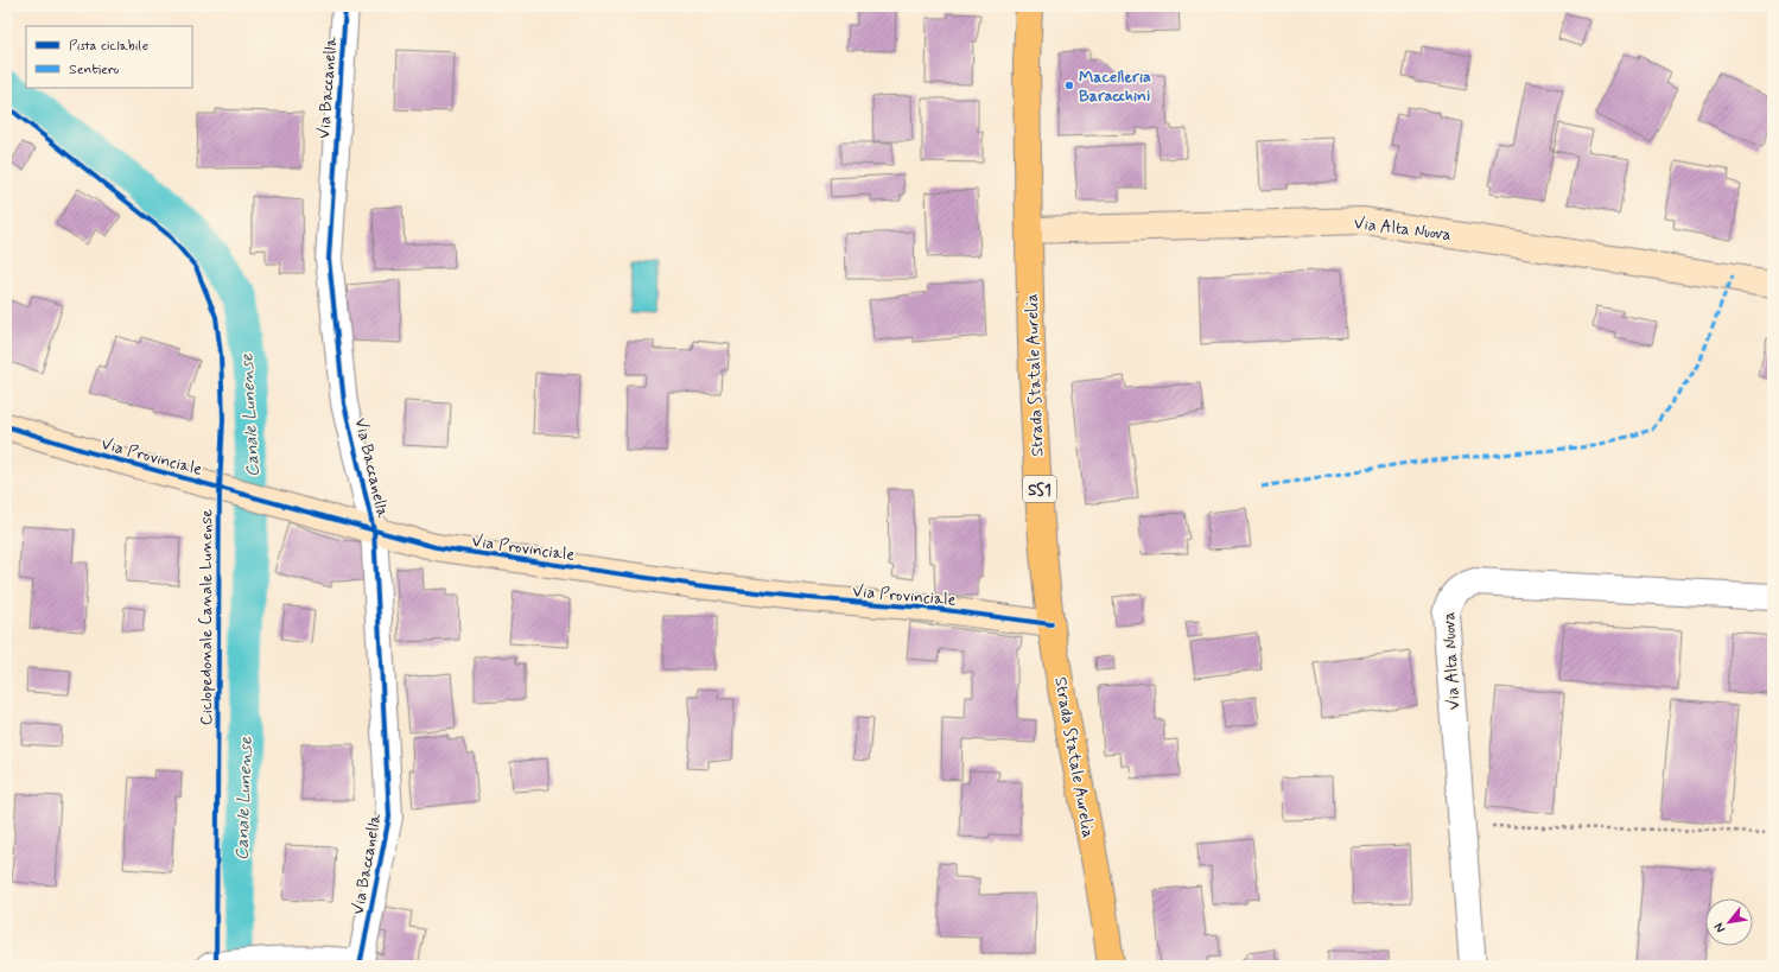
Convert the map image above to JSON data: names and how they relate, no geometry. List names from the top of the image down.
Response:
{
  "streets": {
    "main road": ["Strada Statale Aurelia", "SS1"],
    "street": ["Via Baccanella", "Via Alta Nuova", "Via Provinciale"],
    "cycle path": ["Ciclopedonale Canale Lunense"]
  },
  "crossings": [
    ["Via Baccanella", "Via Provinciale"],
    ["Via Alta Nuova", "Strada Statale Aurelia"],
    ["Strada Statale Aurelia", "Via Provinciale"]
  ],
  "water": ["Canale Lunense"],
  "places": ["Macelleria Baracchini"],
  "legend": ["Pista ciclabile", "Sentiero"],
  "north": "bottom left"
}
